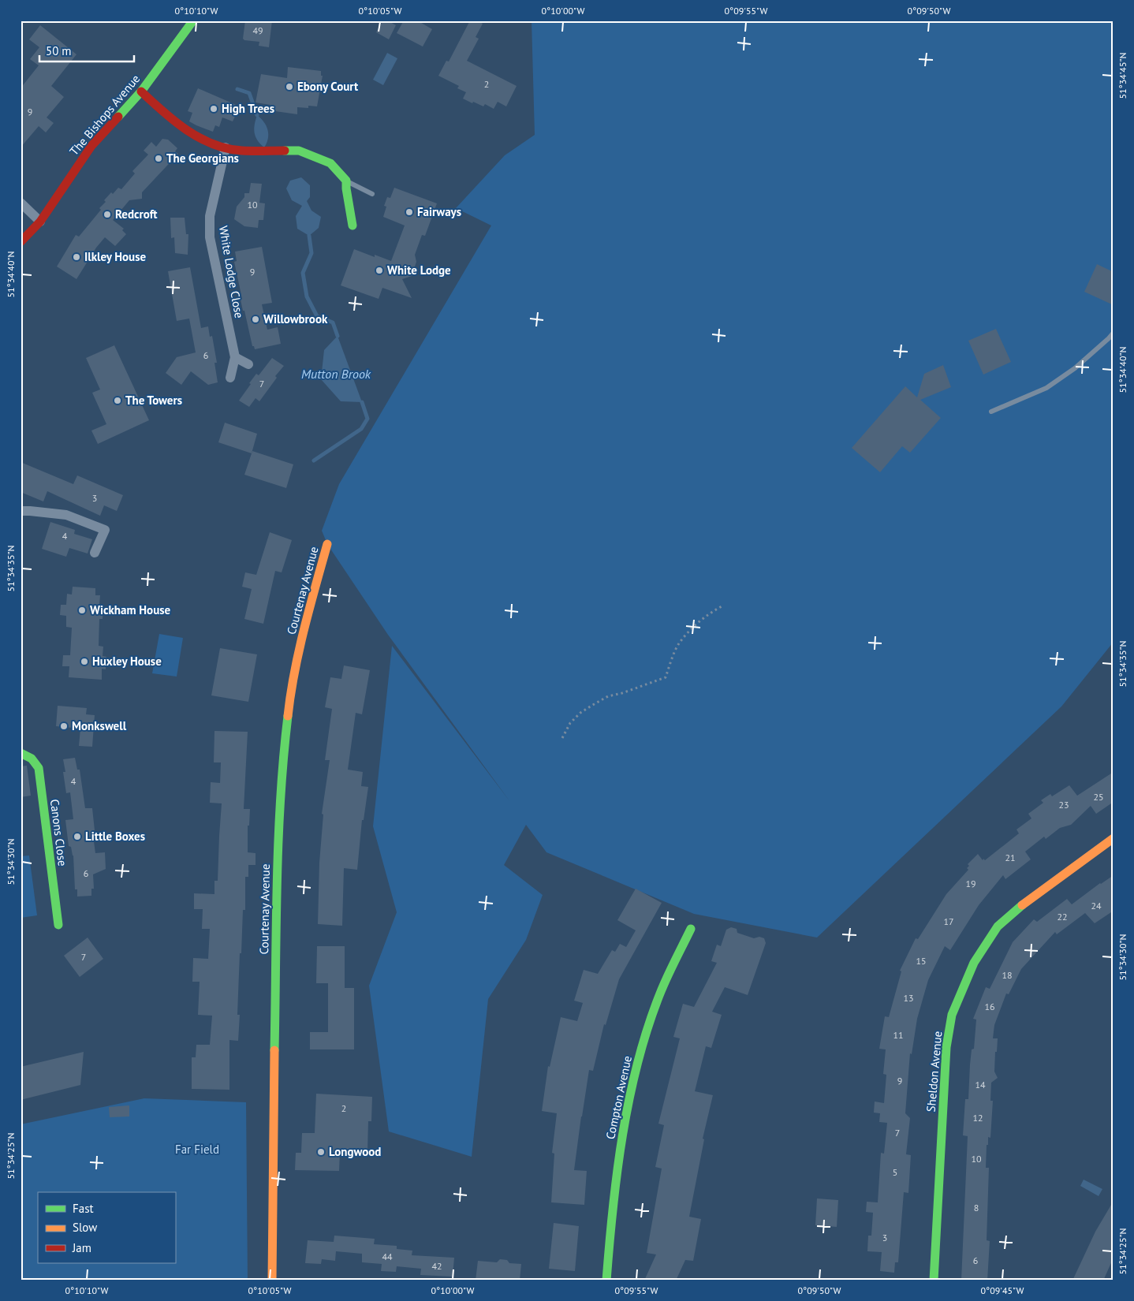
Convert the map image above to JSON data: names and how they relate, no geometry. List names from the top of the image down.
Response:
{
  "streets": {
    "street": [
      "The Bishops Avenue",
      "White Lodge Close",
      "Courtenay Avenue",
      "Canons Close",
      "Sheldon Avenue",
      "Compton Avenue"
    ]
  },
  "water": ["Mutton Brook"],
  "parks": ["Far Field"],
  "places": [
    "Ebony Court",
    "High Trees",
    "The Georgians",
    "Fairways",
    "Redcroft",
    "Ilkley House",
    "White Lodge",
    "Willowbrook",
    "The Towers",
    "Wickham House",
    "Huxley House",
    "Monkswell",
    "Little Boxes",
    "Longwood"
  ],
  "house_numbers": [
    "49",
    "2",
    "9",
    "10",
    "9",
    "6",
    "7",
    "3",
    "4",
    "4",
    "25",
    "23",
    "21",
    "6",
    "19",
    "24",
    "22",
    "17",
    "7",
    "15",
    "18",
    "13",
    "16",
    "11",
    "9",
    "14",
    "2",
    "12",
    "7",
    "10",
    "5",
    "8",
    "3",
    "44",
    "6",
    "42"
  ],
  "legend": ["Fast", "Slow", "Jam"],
  "scale_bar": "50 m",
  "coordinates": [
    "0°10'10\"W",
    "0°10'05\"W",
    "0°10'00\"W",
    "0°09'55\"W",
    "0°09'50\"W",
    "51°34'45\"N",
    "51°34'40\"N",
    "51°34'35\"N",
    "51°34'30\"N",
    "51°34'25\"N",
    "0°09'45\"W"
  ]
}
